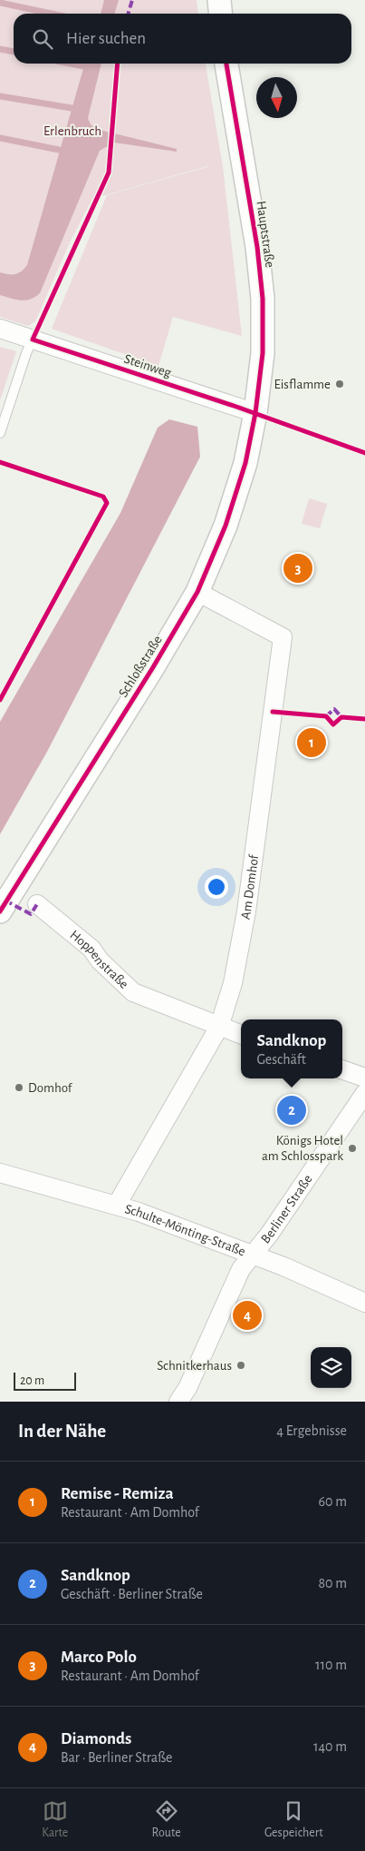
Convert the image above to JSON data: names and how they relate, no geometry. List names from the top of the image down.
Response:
{
  "streets": {
    "street": [
      "Hauptstraße",
      "Steinweg",
      "Schloßstraße",
      "Am Domhof",
      "Hoppenstraße",
      "Berliner Straße",
      "Schulte-Mönting-Straße"
    ]
  },
  "crossings": [
    ["Hauptstraße", "Steinweg"],
    ["Hauptstraße", "Schloßstraße"],
    ["Steinweg", "Schloßstraße"],
    ["Schloßstraße", "Am Domhof"],
    ["Am Domhof", "Hoppenstraße"],
    ["Am Domhof", "Schulte-Mönting-Straße"],
    ["Berliner Straße", "Schulte-Mönting-Straße"]
  ],
  "parks": ["Erlenbruch"],
  "places": [
    "Eisflamme",
    "Domhof",
    "Königs Hotel am Schlosspark",
    "Schnitkerhaus"
  ],
  "scale_bar": "20 m",
  "north": "bottom",
  "page": {
    "search": "Hier suchen",
    "pins": [
      "3",
      "1",
      "2",
      "4"
    ],
    "popup": ["Sandknop", "Geschäft"],
    "scale": "20 m",
    "heading": ["In der Nähe", "4 Ergebnisse"],
    "list": [
      {
        "mark": "1",
        "name": "Remise - Remiza",
        "note": "Restaurant · Am Domhof",
        "value": "60 m"
      },
      {
        "mark": "2",
        "name": "Sandknop",
        "note": "Geschäft · Berliner Straße",
        "value": "80 m"
      },
      {
        "mark": "3",
        "name": "Marco Polo",
        "note": "Restaurant · Am Domhof",
        "value": "110 m"
      },
      {
        "mark": "4",
        "name": "Diamonds",
        "note": "Bar · Berliner Straße",
        "value": "140 m"
      }
    ],
    "nav": ["Karte", "Route", "Gespeichert"]
  }
}
